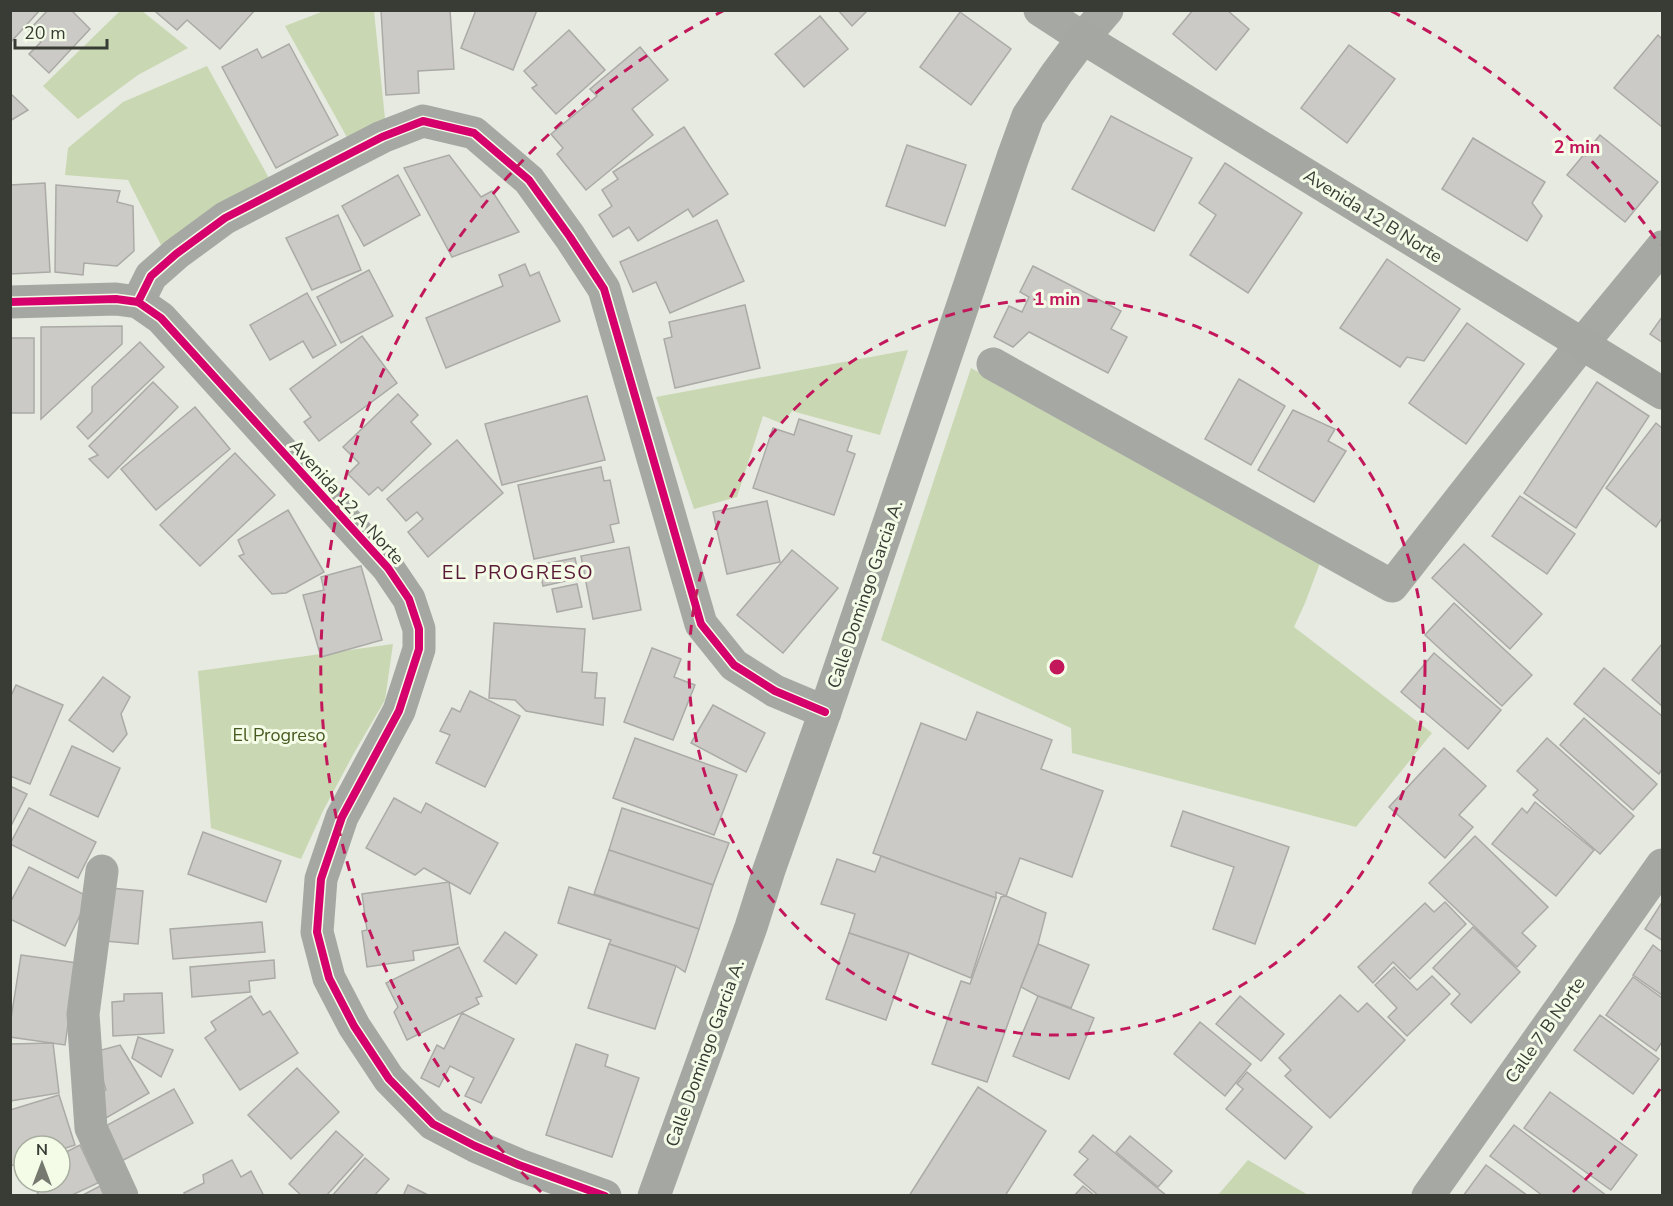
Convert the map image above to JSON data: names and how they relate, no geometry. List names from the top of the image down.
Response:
{
  "streets": {
    "main road": ["Avenida 12 B Norte", "Avenida 12 A Norte", "Calle Domingo Garcia A."],
    "street": ["Calle 7 B Norte"]
  },
  "crossings": [
    ["Avenida 12 B Norte", "Calle Domingo Garcia A."]
  ],
  "districts": ["EL PROGRESO"],
  "parks": ["El Progreso"],
  "scale_bar": "20 m",
  "north": "top",
  "rings": ["2 min", "1 min"]
}
